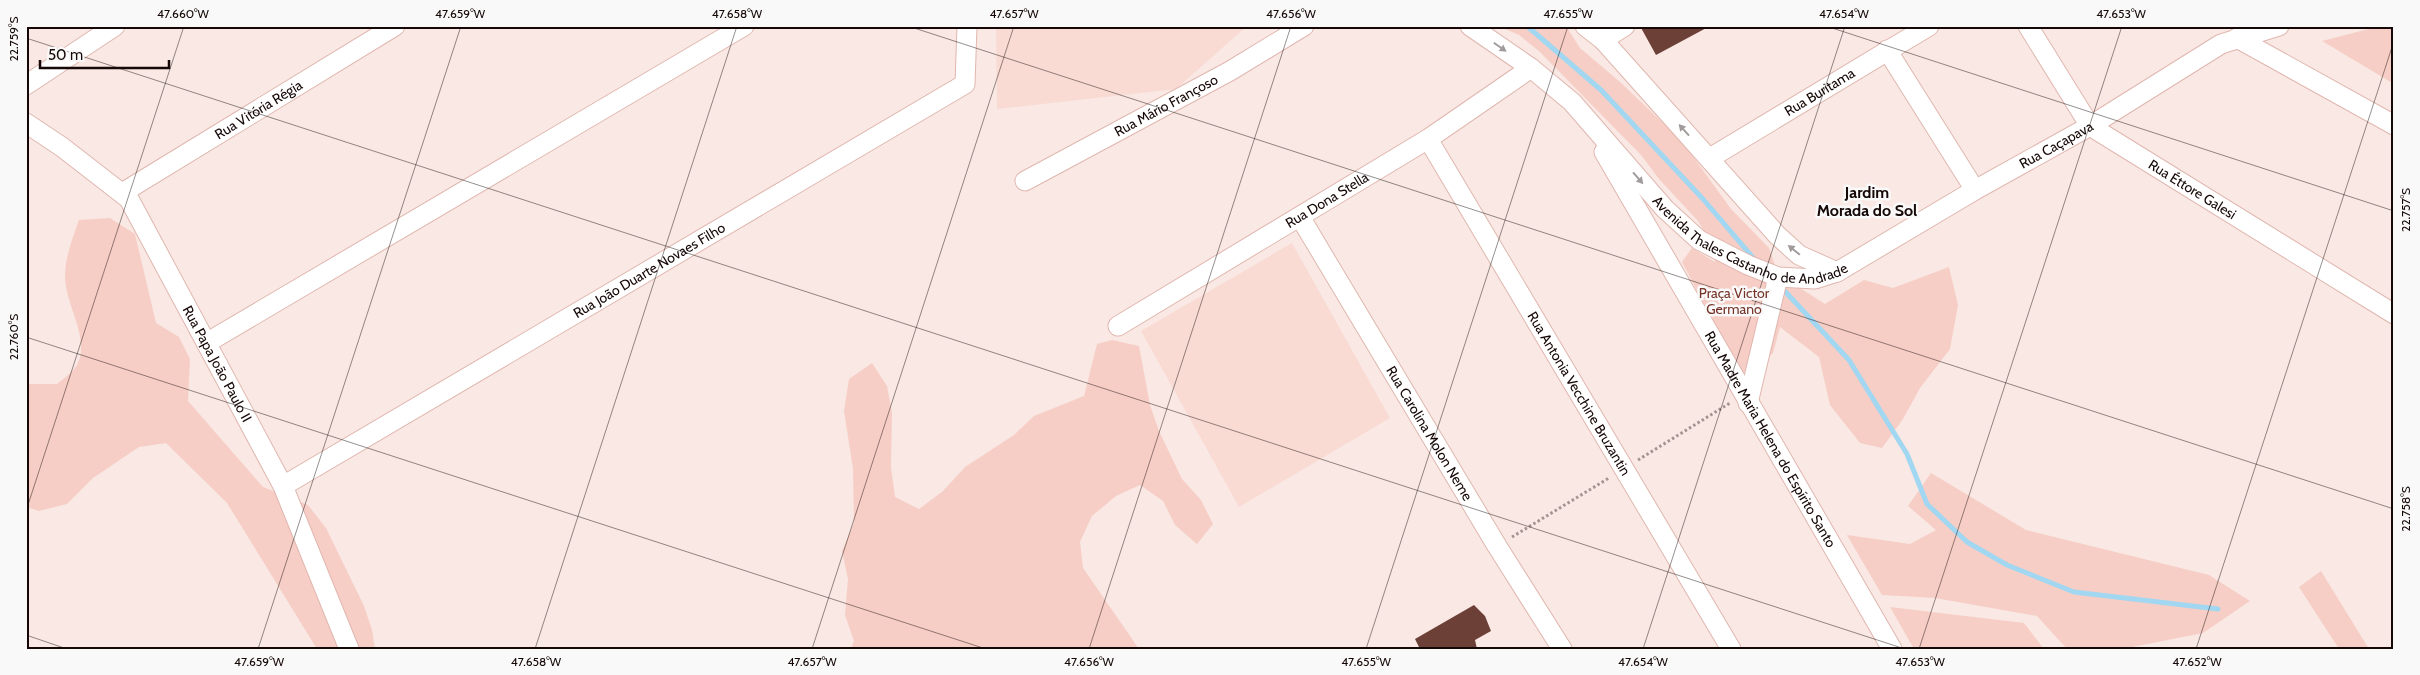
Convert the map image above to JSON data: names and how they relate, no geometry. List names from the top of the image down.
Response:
{
  "streets": {
    "street": [
      "Rua Buritama",
      "Rua Mário Françoso",
      "Rua Vitória Régia",
      "Rua Caçapava",
      "Rua Éttore Galesi",
      "Rua Dona Stella",
      "Avenida Thales Castanho de Andrade",
      "Rua João Duarte Novaes Filho",
      "Rua Papa João Paulo II",
      "Rua Antonia Vecchine Bruzantin",
      "Rua Carolina Molon Neme",
      "Rua Madre Maria Helena do Espírito Santo"
    ]
  },
  "crossings": [
    ["Rua Buritama", "Avenida Thales Castanho de Andrade"],
    ["Rua Vitória Régia", "Rua Papa João Paulo II"],
    ["Rua Caçapava", "Rua Éttore Galesi"],
    ["Rua Caçapava", "Avenida Thales Castanho de Andrade"],
    ["Rua Dona Stella", "Avenida Thales Castanho de Andrade"],
    ["Rua Dona Stella", "Rua Antonia Vecchine Bruzantin"],
    ["Rua Dona Stella", "Rua Carolina Molon Neme"],
    ["Avenida Thales Castanho de Andrade", "Rua Madre Maria Helena do Espírito Santo"],
    ["Rua João Duarte Novaes Filho", "Rua Papa João Paulo II"]
  ],
  "districts": ["Jardim Morada do Sol"],
  "parks": ["Praça Victor Germano"],
  "scale_bar": "50 m",
  "coordinates": [
    "47.660°W",
    "47.659°W",
    "47.658°W",
    "47.657°W",
    "47.656°W",
    "47.655°W",
    "47.654°W",
    "47.653°W",
    "22.759°S",
    "22.757°S",
    "22.760°S",
    "22.758°S",
    "47.652°W"
  ]
}
